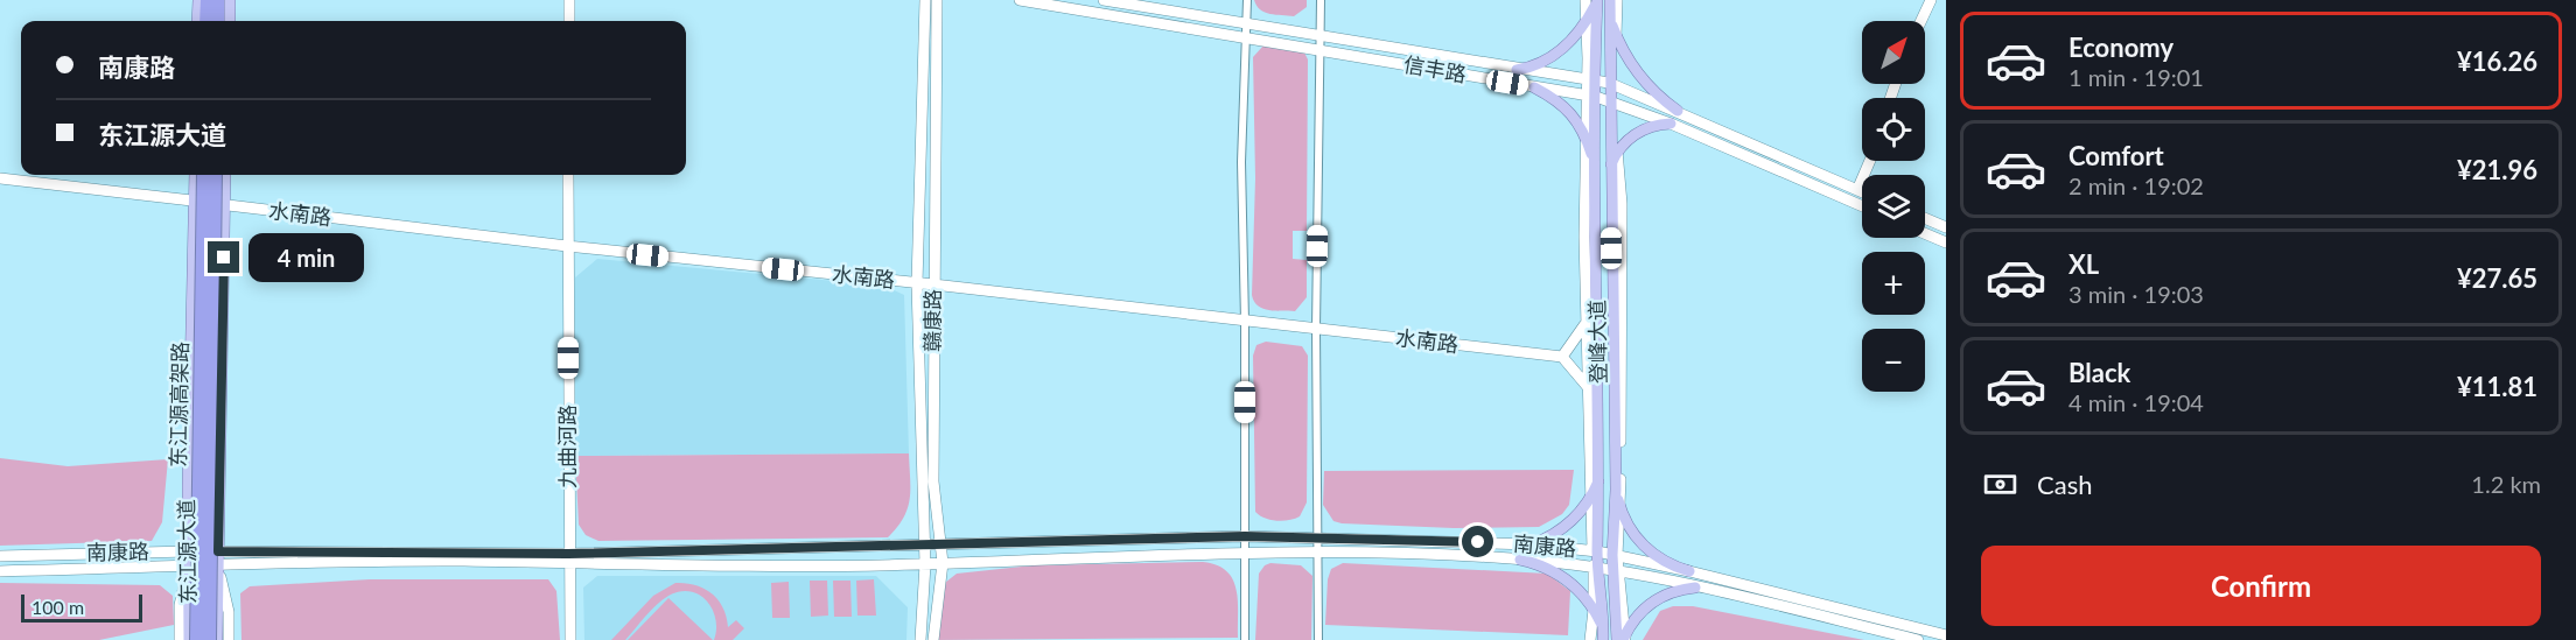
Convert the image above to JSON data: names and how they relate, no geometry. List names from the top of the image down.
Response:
{
  "streets": {
    "highway": ["东江源高架路"],
    "main road": [
      "信丰路",
      "水南路",
      "赣康路",
      "登峰大道",
      "九曲河路",
      "南康路",
      "东江源大道"
    ]
  },
  "crossings": [
    ["信丰路", "登峰大道"],
    ["水南路", "赣康路"],
    ["水南路", "九曲河路"],
    ["水南路", "东江源大道"],
    ["赣康路", "南康路"],
    ["登峰大道", "南康路"],
    ["九曲河路", "南康路"],
    ["南康路", "东江源大道"]
  ],
  "scale_bar": "100 m",
  "north": "top right",
  "page": {
    "list": [
      {
        "name": "Economy",
        "note": "1 min · 19:01",
        "value": "¥16.26"
      },
      {
        "name": "Comfort",
        "note": "2 min · 19:02",
        "value": "¥21.96"
      },
      {
        "name": "XL",
        "note": "3 min · 19:03",
        "value": "¥27.65"
      },
      {
        "name": "Black",
        "note": "4 min · 19:04",
        "value": "¥11.81"
      }
    ],
    "map_buttons": ["+", "−"],
    "banner": ["南康路", "东江源大道"],
    "bubble": "4 min",
    "pay": ["Cash", "1.2 km"],
    "buttons": "Confirm",
    "scale": "100 m"
  }
}
